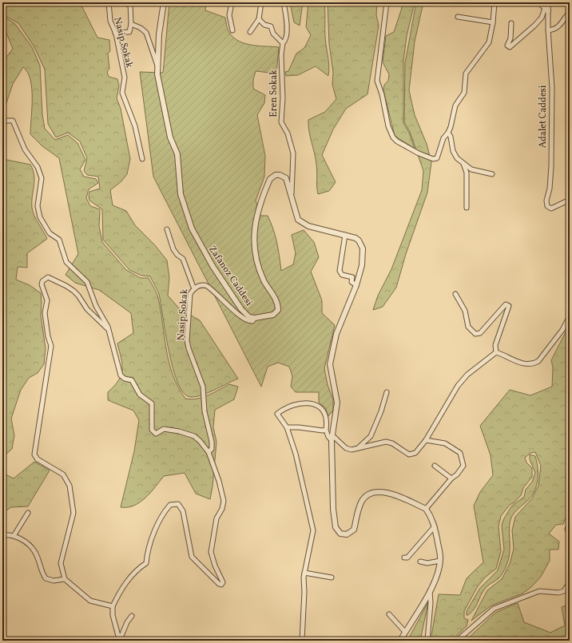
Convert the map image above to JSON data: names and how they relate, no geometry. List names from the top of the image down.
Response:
{
  "streets": {
    "street": [
      "Nasip Sokak",
      "Eren Sokak",
      "Adalet Caddesi",
      "Zafanoz Caddesi"
    ]
  },
  "crossings": [
    ["Eren Sokak", "Zafanoz Caddesi"]
  ]
}
